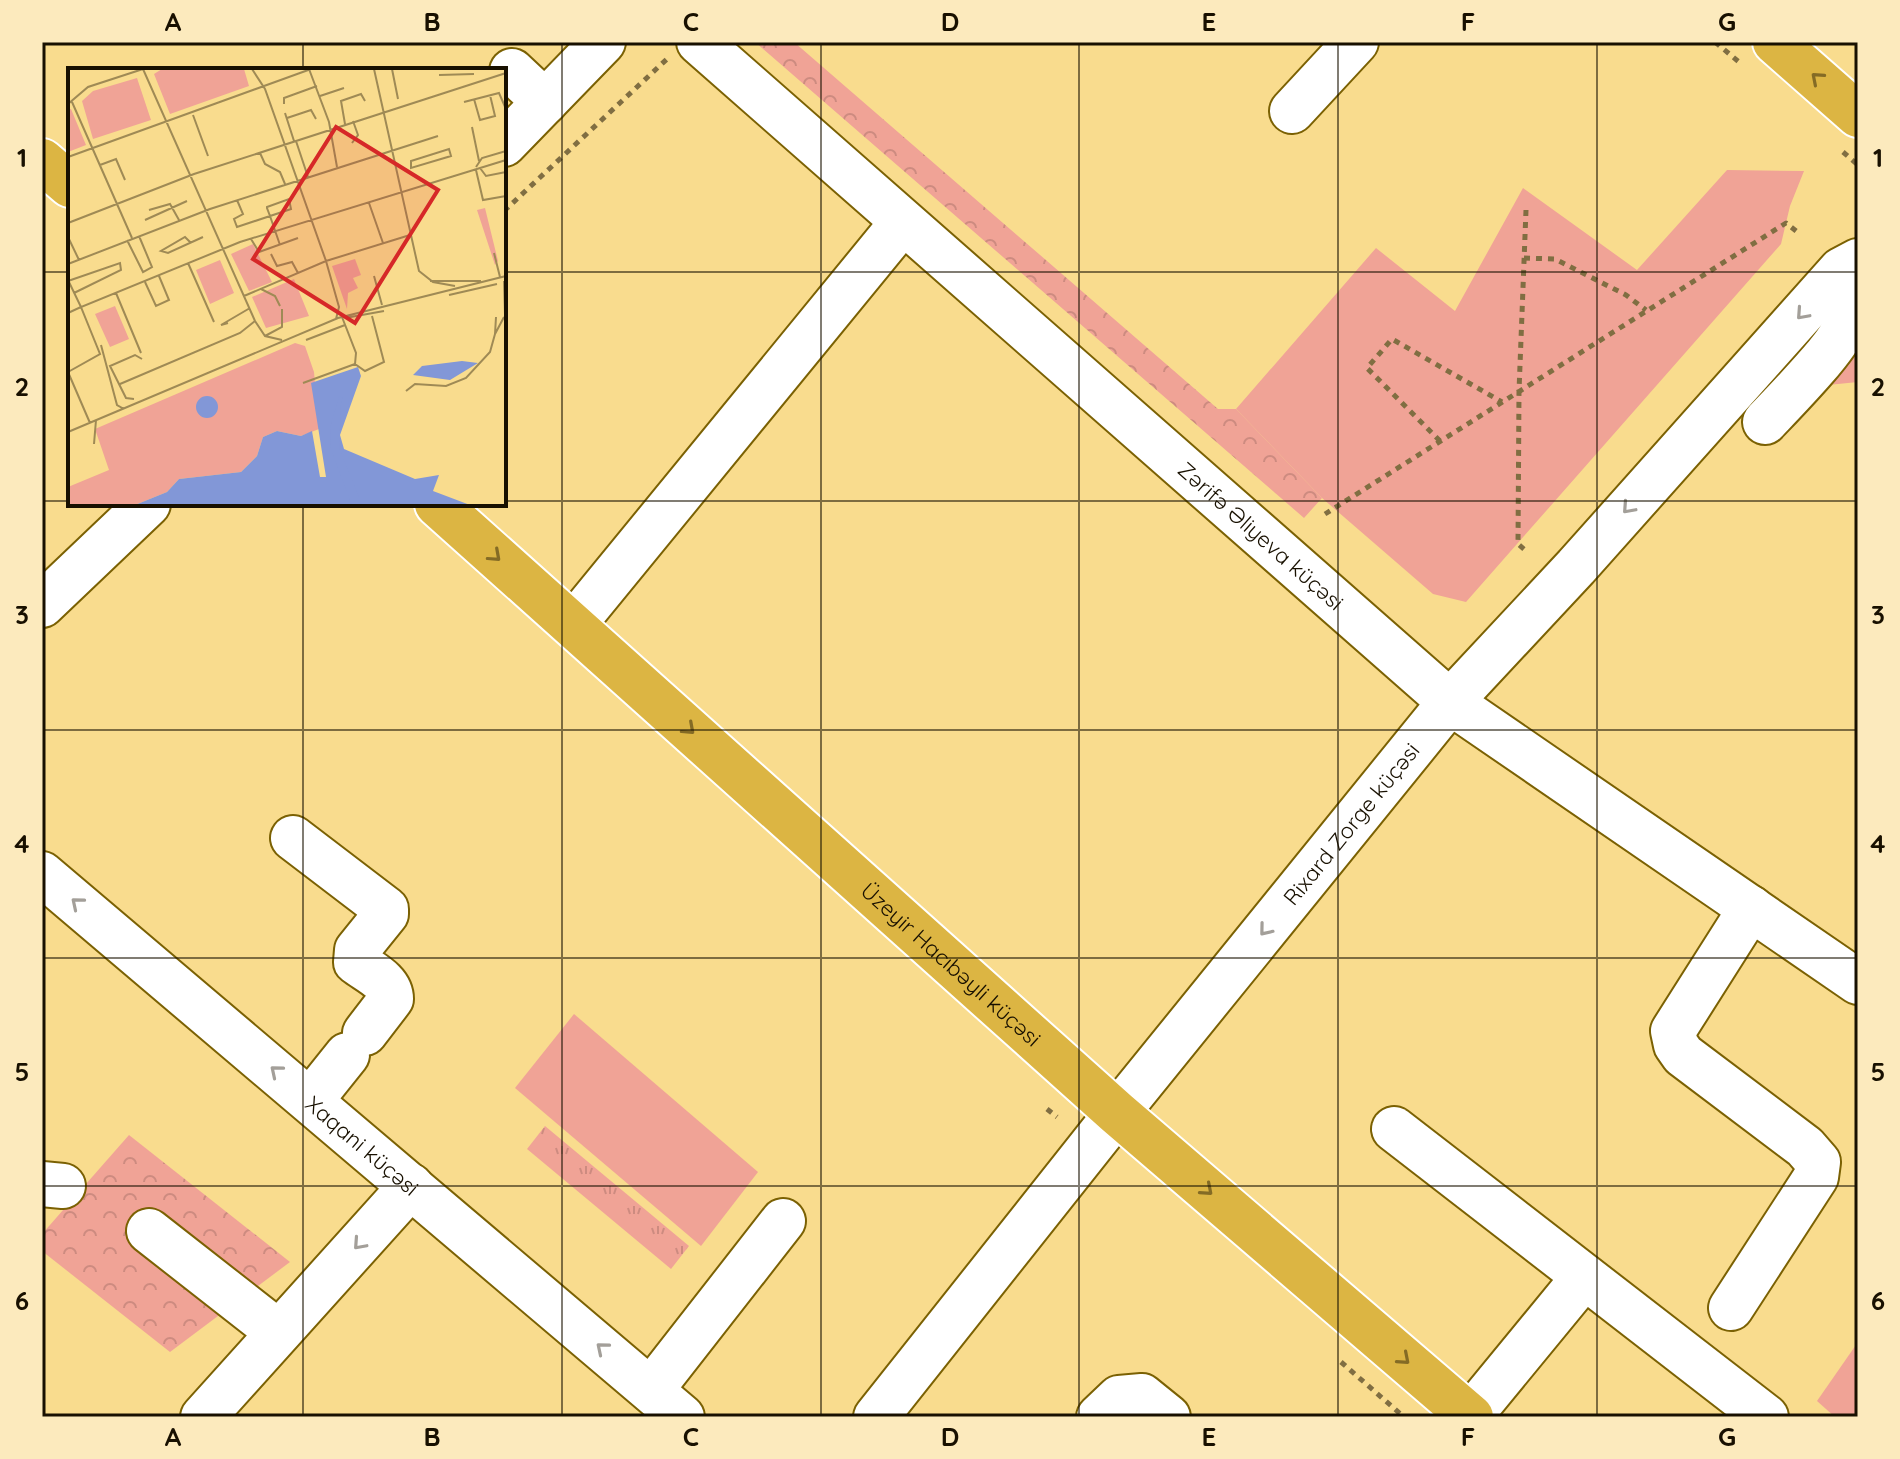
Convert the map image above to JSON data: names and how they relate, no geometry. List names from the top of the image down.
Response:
{
  "streets": {
    "highway": ["Üzeyir Hacıbəyli küçəsi"],
    "street": ["Zərifə Əliyeva küçəsi", "Rixard Zorge küçəsi", "Xaqani küçəsi"]
  },
  "crossings": [
    ["Zərifə Əliyeva küçəsi", "Rixard Zorge küçəsi"],
    ["Rixard Zorge küçəsi", "Üzeyir Hacıbəyli küçəsi"]
  ],
  "one_way": ["Rixard Zorge küçəsi", "Üzeyir Hacıbəyli küçəsi", "Xaqani küçəsi"],
  "grid": {
    "columns": [
      "A",
      "B",
      "C",
      "D",
      "E",
      "F",
      "G"
    ],
    "rows": [
      "1",
      "2",
      "3",
      "4",
      "5",
      "6"
    ]
  }
}
